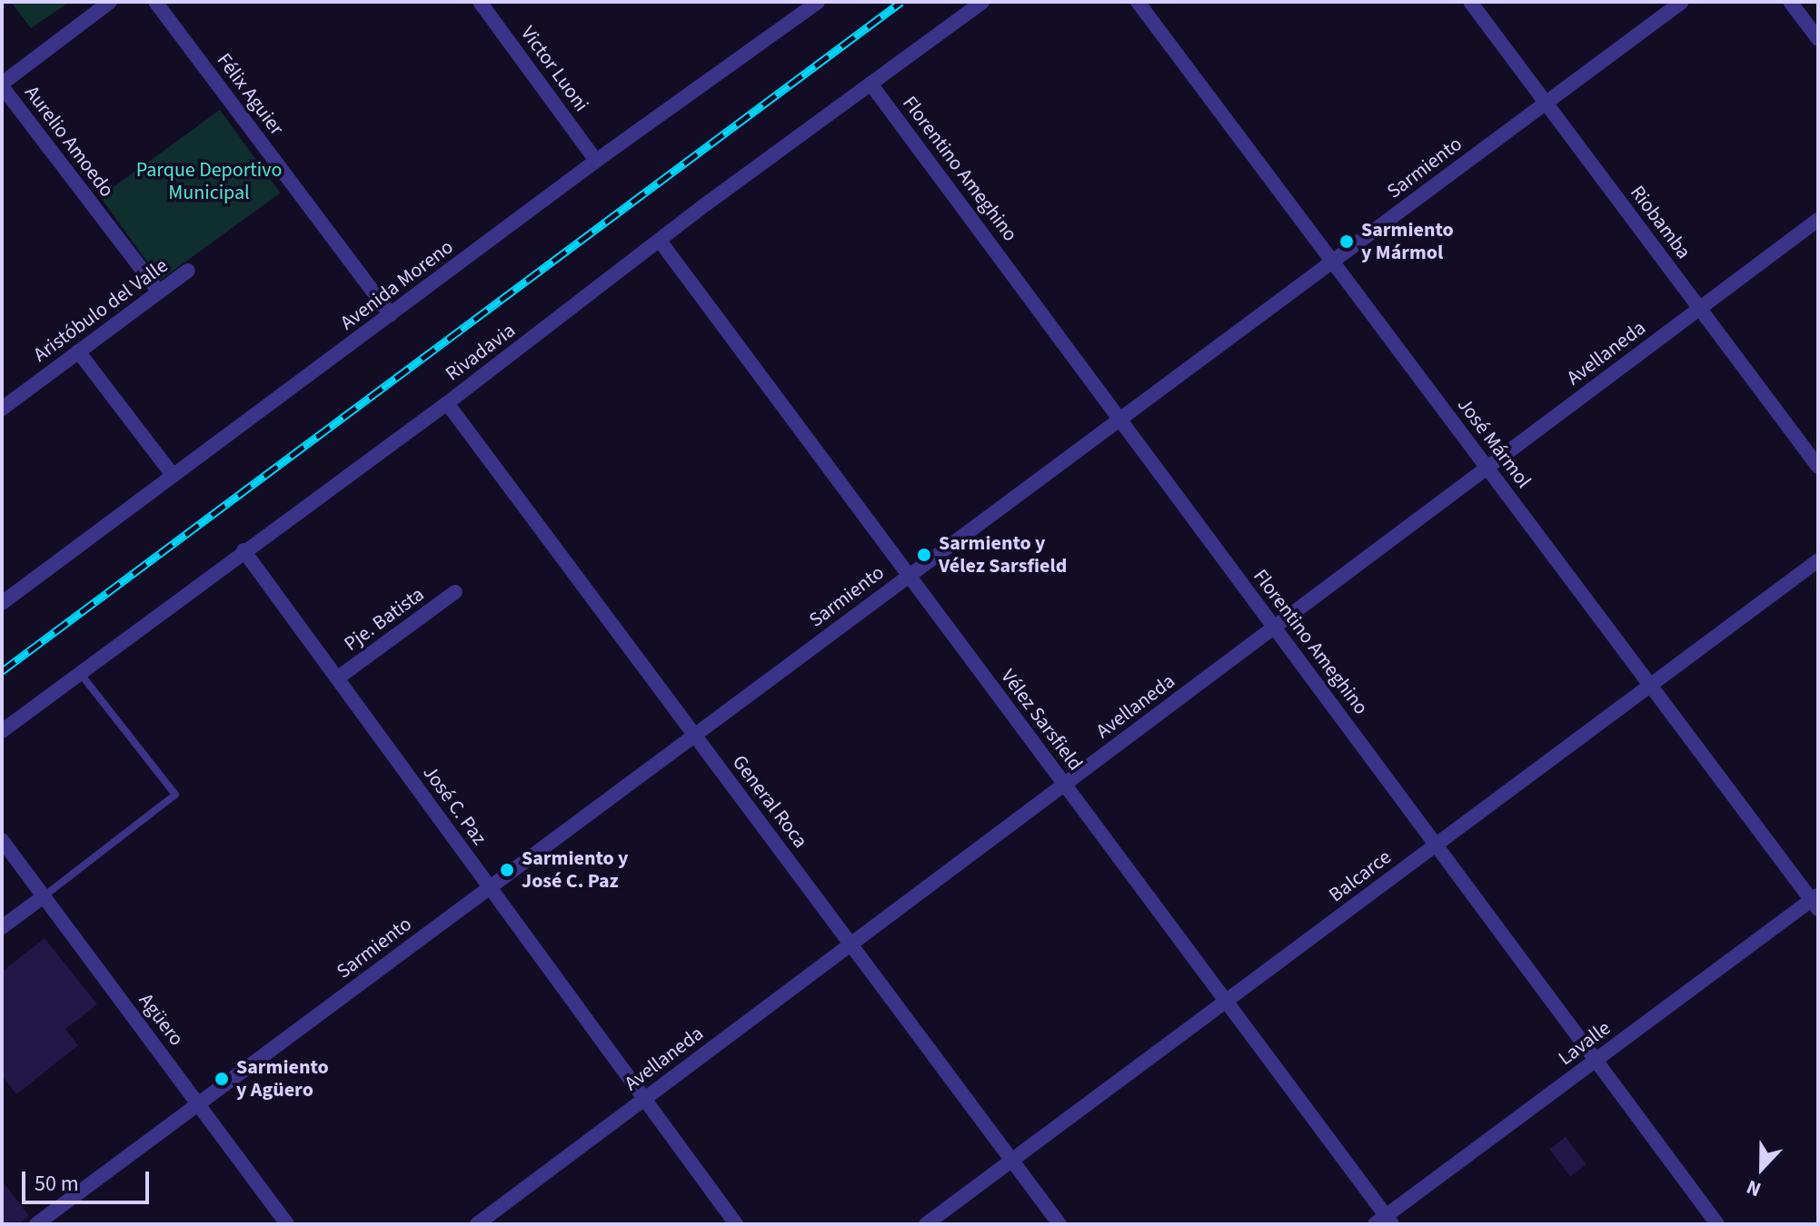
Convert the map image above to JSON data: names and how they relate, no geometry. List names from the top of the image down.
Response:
{
  "streets": {
    "street": [
      "Victor Luoni",
      "Félix Aguier",
      "Aurelio Amoedo",
      "Sarmiento",
      "Florentino Ameghino",
      "Riobamba",
      "Avenida Moreno",
      "Aristóbulo del Valle",
      "Rivadavia",
      "Avellaneda",
      "José Mármol",
      "Pje. Batista",
      "Vélez Sarsfield",
      "General Roca",
      "José C. Paz",
      "Balcarce",
      "Agüero",
      "Lavalle"
    ]
  },
  "crossings": [
    ["Victor Luoni", "Avenida Moreno"],
    ["Félix Aguier", "Avenida Moreno"],
    ["Aurelio Amoedo", "Aristóbulo del Valle"],
    ["Sarmiento", "Florentino Ameghino"],
    ["Sarmiento", "Riobamba"],
    ["Sarmiento", "José Mármol"],
    ["Sarmiento", "Vélez Sarsfield"],
    ["Sarmiento", "General Roca"],
    ["Sarmiento", "José C. Paz"],
    ["Sarmiento", "Agüero"],
    ["Florentino Ameghino", "Rivadavia"],
    ["Florentino Ameghino", "Avellaneda"],
    ["Florentino Ameghino", "Balcarce"],
    ["Florentino Ameghino", "Lavalle"],
    ["Riobamba", "Avellaneda"],
    ["Rivadavia", "Vélez Sarsfield"],
    ["Rivadavia", "General Roca"],
    ["Rivadavia", "José C. Paz"],
    ["Avellaneda", "José Mármol"],
    ["Avellaneda", "Vélez Sarsfield"],
    ["Avellaneda", "General Roca"],
    ["Avellaneda", "José C. Paz"],
    ["José Mármol", "Balcarce"],
    ["José Mármol", "Lavalle"],
    ["Pje. Batista", "José C. Paz"],
    ["Vélez Sarsfield", "Balcarce"],
    ["Vélez Sarsfield", "Lavalle"],
    ["General Roca", "Balcarce"]
  ],
  "parks": ["Parque Deportivo Municipal"],
  "places": [
    "Sarmiento y Mármol",
    "Sarmiento y Vélez Sarsfield",
    "Sarmiento y José C. Paz",
    "Sarmiento y Agüero"
  ],
  "scale_bar": "50 m",
  "north": "bottom"
}
